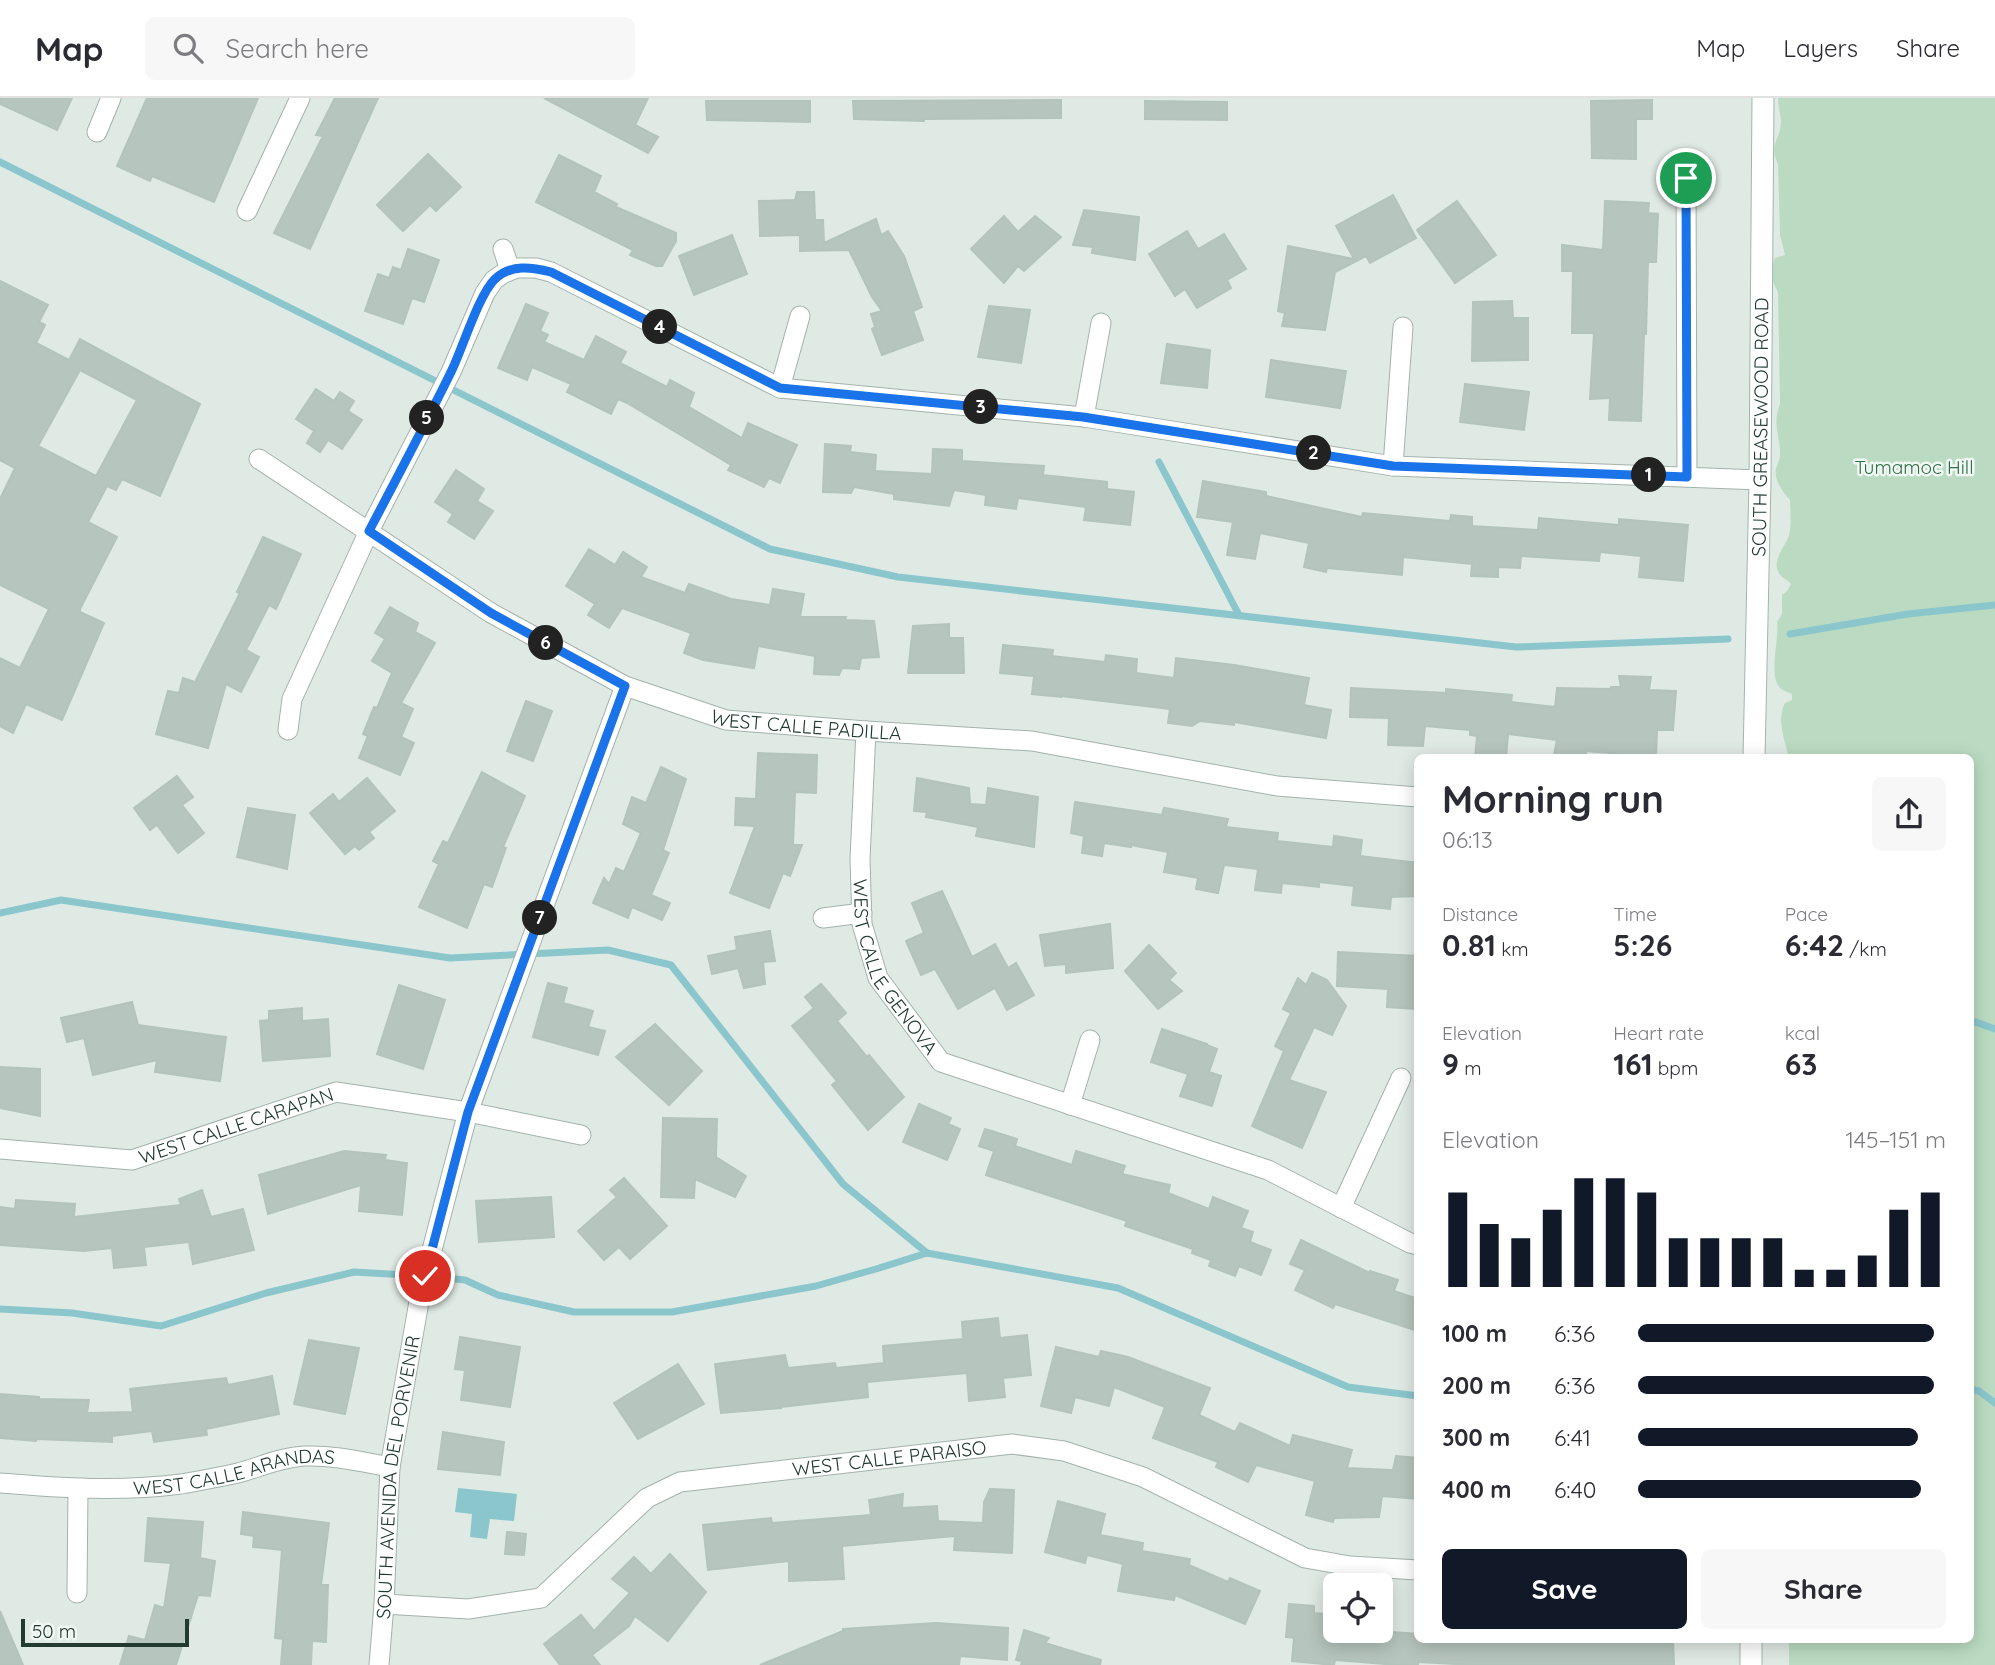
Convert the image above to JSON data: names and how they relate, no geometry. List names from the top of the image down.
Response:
{
  "streets": {
    "main road": ["SOUTH GREASEWOOD ROAD"],
    "street": [
      "WEST CALLE PADILLA",
      "WEST CALLE GENOVA",
      "WEST CALLE CARAPAN",
      "WEST CALLE PARAISO",
      "WEST CALLE ARANDAS",
      "SOUTH AVENIDA DEL PORVENIR"
    ]
  },
  "crossings": [
    ["WEST CALLE PADILLA", "WEST CALLE GENOVA"],
    ["WEST CALLE PADILLA", "SOUTH AVENIDA DEL PORVENIR"],
    ["WEST CALLE CARAPAN", "SOUTH AVENIDA DEL PORVENIR"],
    ["WEST CALLE PARAISO", "SOUTH AVENIDA DEL PORVENIR"],
    ["WEST CALLE ARANDAS", "SOUTH AVENIDA DEL PORVENIR"]
  ],
  "parks": ["Tumamoc Hill"],
  "scale_bar": "50 m",
  "page": {
    "header": "Map",
    "search": "Search here",
    "nav": ["Map", "Layers", "Share"],
    "pins": [
      "4",
      "3",
      "5",
      "2",
      "1",
      "6",
      "7"
    ],
    "heading": ["Morning run", "06:13"],
    "stats": [
      ["Distance", "0.81 km"],
      ["Time", "5:26"],
      ["Pace", "6:42 /km"],
      ["Elevation", "9 m"],
      ["Heart rate", "161 bpm"],
      ["kcal", "63"]
    ],
    "chart": ["Elevation", "145–151 m"],
    "list": [
      {
        "name": "100 m",
        "note": "6:36"
      },
      {
        "name": "200 m",
        "note": "6:36"
      },
      {
        "name": "300 m",
        "note": "6:41"
      },
      {
        "name": "400 m",
        "note": "6:40"
      }
    ],
    "buttons": ["Save", "Share"],
    "scale": "50 m"
  }
}
